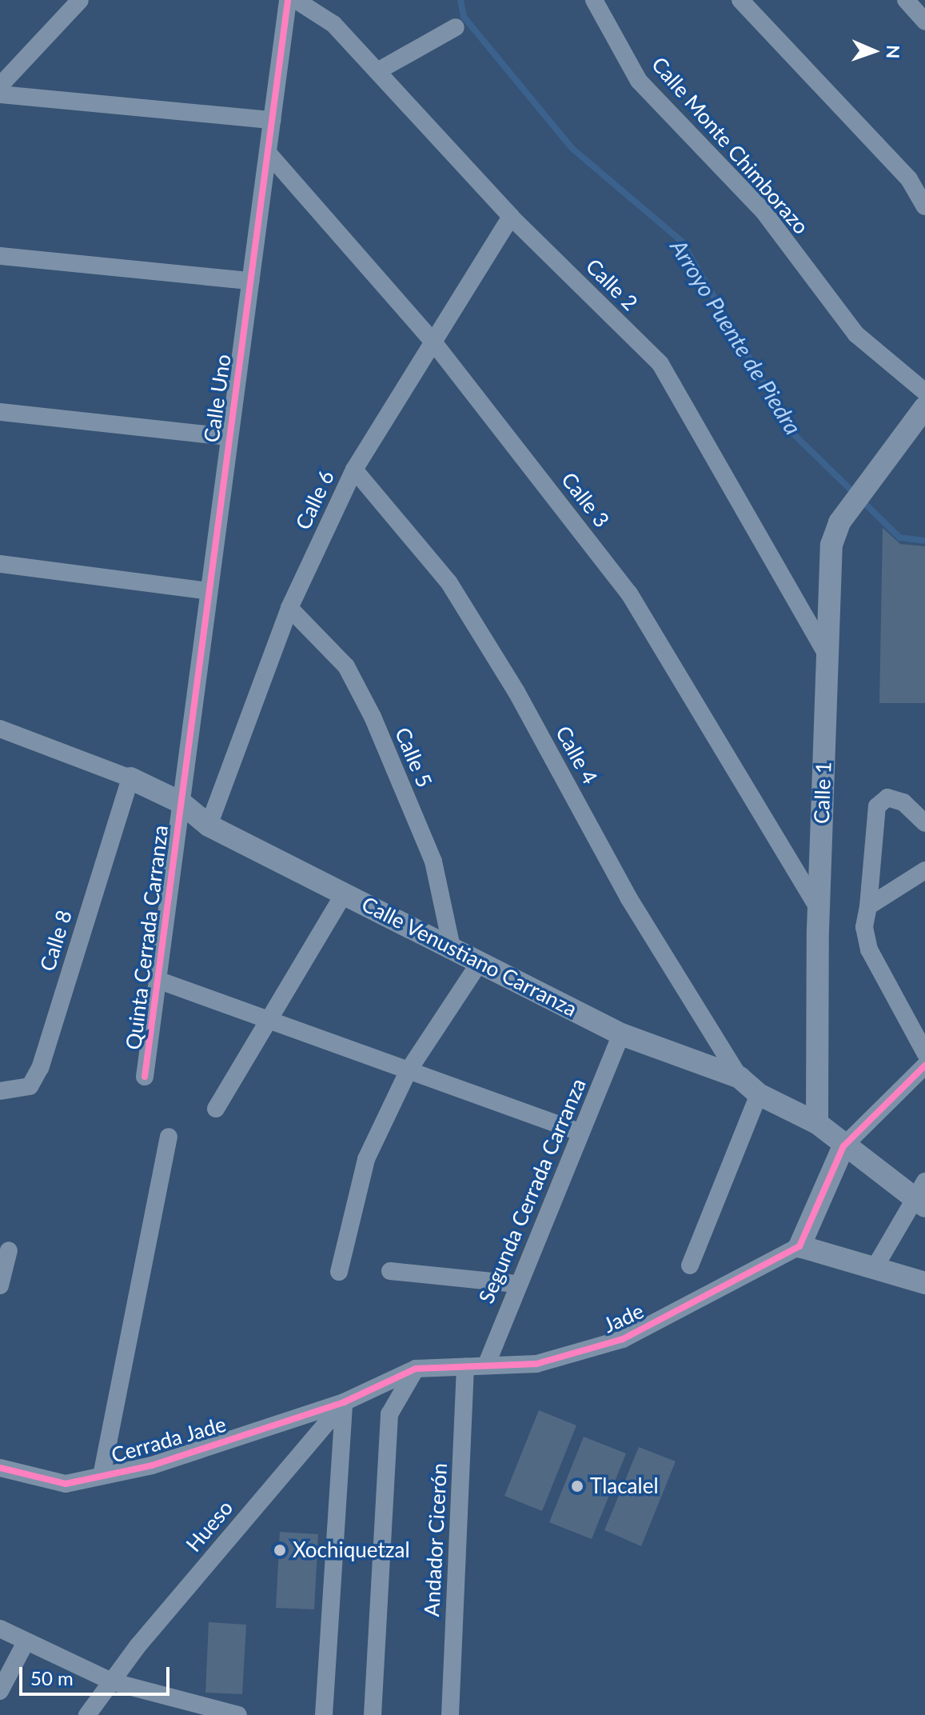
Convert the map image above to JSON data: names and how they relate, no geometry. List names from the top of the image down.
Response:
{
  "streets": {
    "street": [
      "Calle Monte Chimborazo",
      "Calle 2",
      "Calle Uno",
      "Calle 6",
      "Calle 3",
      "Calle 4",
      "Calle 5",
      "Calle 1",
      "Quinta Cerrada Carranza",
      "Calle 8",
      "Calle Venustiano Carranza",
      "Segunda Cerrada Carranza",
      "Jade",
      "Cerrada Jade",
      "Hueso",
      "Andador Cicerón"
    ]
  },
  "crossings": [
    ["Calle 2", "Calle 6"],
    ["Calle 2", "Calle 1"],
    ["Calle Uno", "Calle 3"],
    ["Calle Uno", "Quinta Cerrada Carranza"],
    ["Calle Uno", "Calle Venustiano Carranza"],
    ["Calle 6", "Calle 3"],
    ["Calle 6", "Calle 4"],
    ["Calle 6", "Calle 5"],
    ["Calle 6", "Calle Venustiano Carranza"],
    ["Calle 3", "Calle 1"],
    ["Calle 4", "Calle Venustiano Carranza"],
    ["Calle 5", "Calle Venustiano Carranza"],
    ["Calle 1", "Calle Venustiano Carranza"],
    ["Quinta Cerrada Carranza", "Calle Venustiano Carranza"],
    ["Calle 8", "Calle Venustiano Carranza"],
    ["Calle Venustiano Carranza", "Segunda Cerrada Carranza"],
    ["Segunda Cerrada Carranza", "Jade"],
    ["Jade", "Cerrada Jade"],
    ["Jade", "Hueso"],
    ["Jade", "Andador Cicerón"],
    ["Cerrada Jade", "Hueso"]
  ],
  "water": ["Arroyo Puente de Piedra"],
  "places": ["Tlacalel", "Xochiquetzal"],
  "scale_bar": "50 m",
  "north": "right"
}
